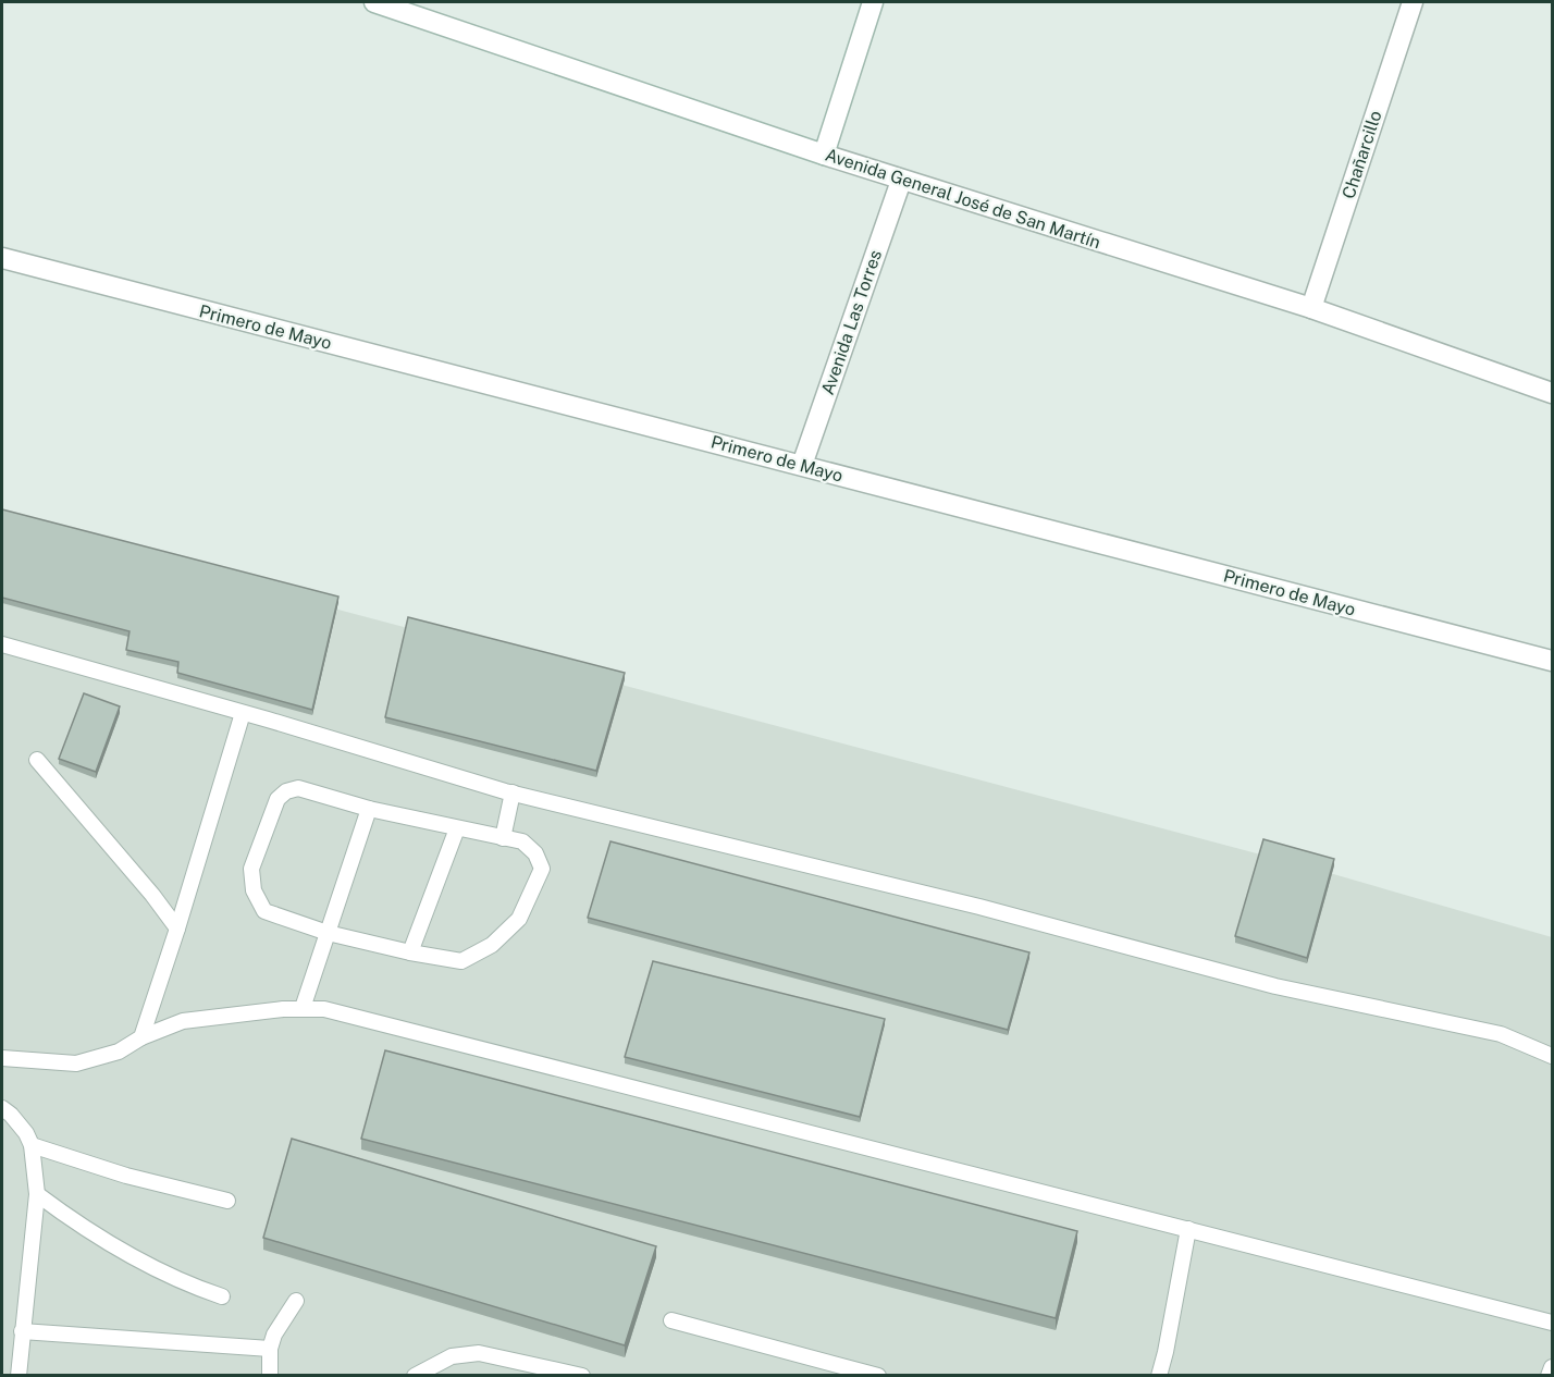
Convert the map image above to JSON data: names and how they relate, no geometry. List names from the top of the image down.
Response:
{
  "streets": {
    "street": [
      "Chañarcillo",
      "Avenida General José de San Martín",
      "Avenida Las Torres",
      "Primero de Mayo"
    ]
  },
  "crossings": [
    ["Chañarcillo", "Avenida General José de San Martín"],
    ["Avenida General José de San Martín", "Avenida Las Torres"],
    ["Avenida Las Torres", "Primero de Mayo"]
  ]
}
